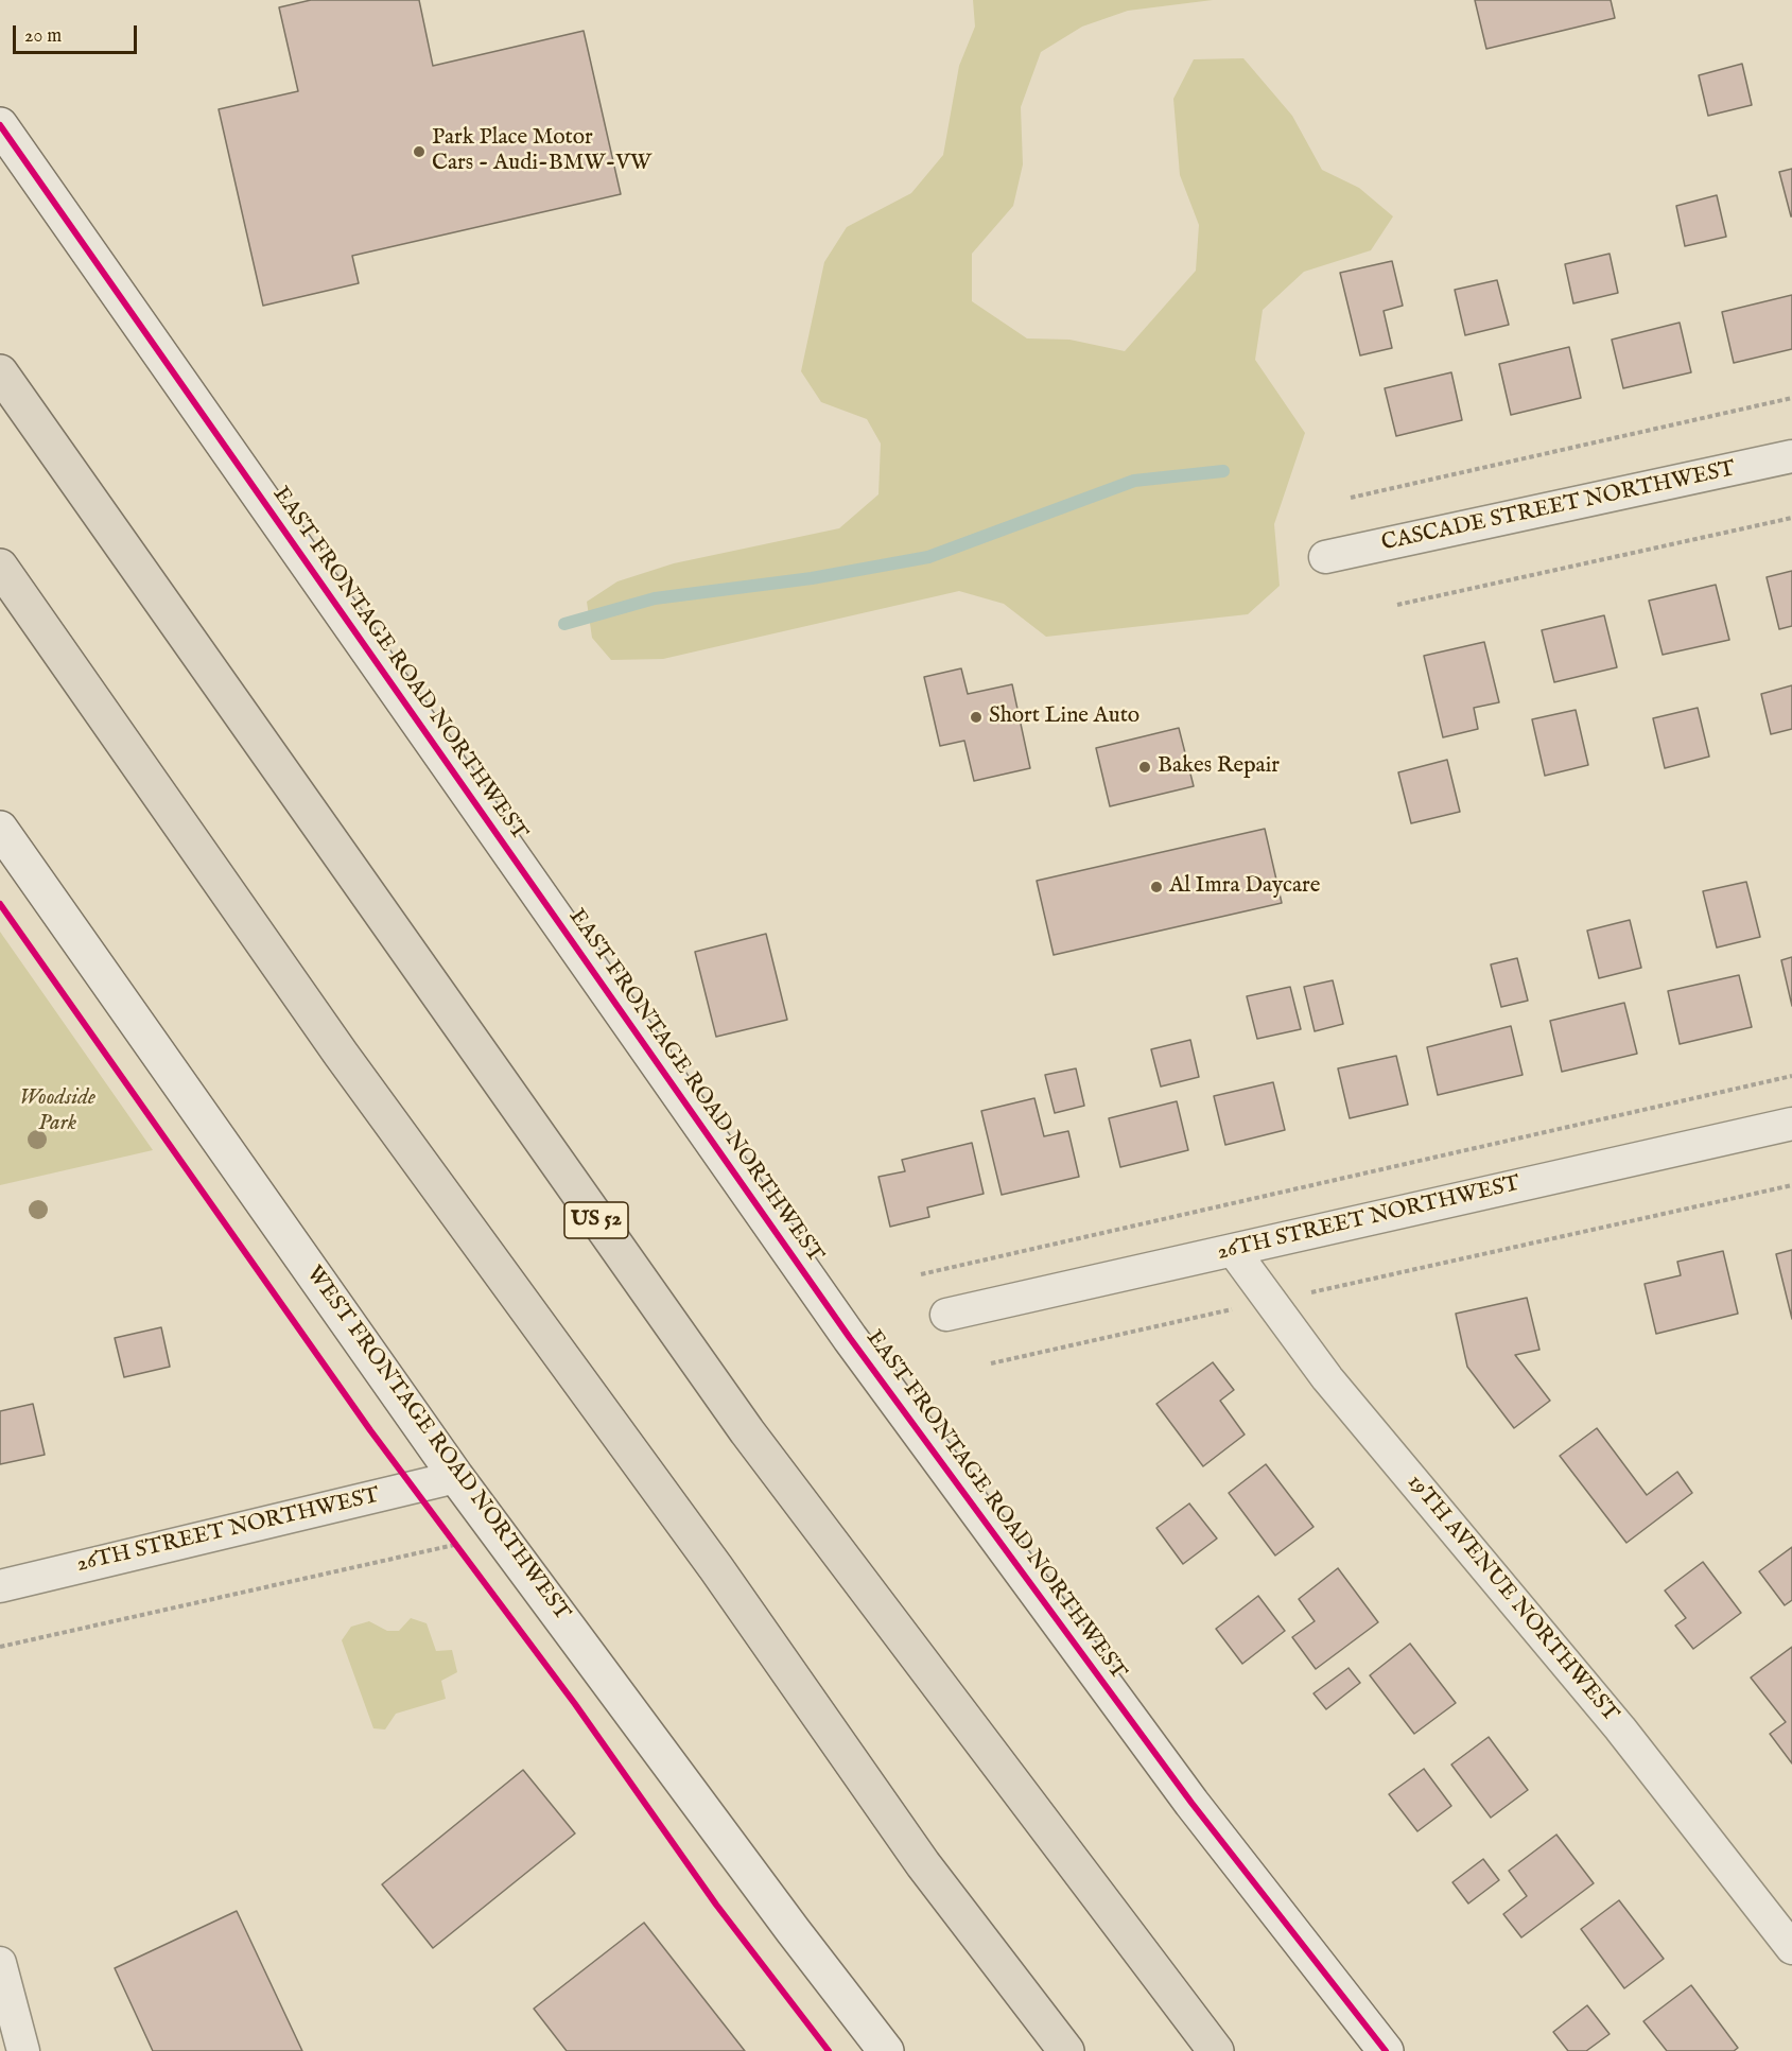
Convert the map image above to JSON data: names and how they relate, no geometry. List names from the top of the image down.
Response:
{
  "streets": {
    "highway": ["US 52"],
    "street": [
      "CASCADE STREET NORTHWEST",
      "EAST FRONTAGE ROAD NORTHWEST",
      "26TH STREET NORTHWEST",
      "WEST FRONTAGE ROAD NORTHWEST",
      "19TH AVENUE NORTHWEST"
    ]
  },
  "crossings": [
    ["26TH STREET NORTHWEST", "WEST FRONTAGE ROAD NORTHWEST"],
    ["26TH STREET NORTHWEST", "19TH AVENUE NORTHWEST"]
  ],
  "parks": ["Woodside Park"],
  "places": [
    "Park Place Motor Cars - Audi-BMW-VW",
    "Short Line Auto",
    "Bakes Repair",
    "Al Imra Daycare"
  ],
  "scale_bar": "20 m"
}
